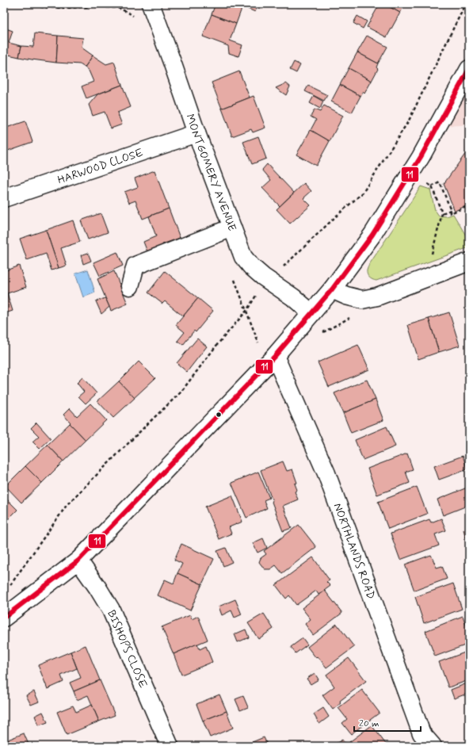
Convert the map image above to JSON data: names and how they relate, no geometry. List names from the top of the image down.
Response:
{
  "streets": {
    "street": [
      "HARWOOD CLOSE",
      "MONTGOMERY AVENUE",
      "NORTHLANDS ROAD",
      "BISHOPS CLOSE"
    ]
  },
  "crossings": [
    ["HARWOOD CLOSE", "MONTGOMERY AVENUE"]
  ],
  "lines": ["transit line 11"],
  "scale_bar": "20 m"
}
